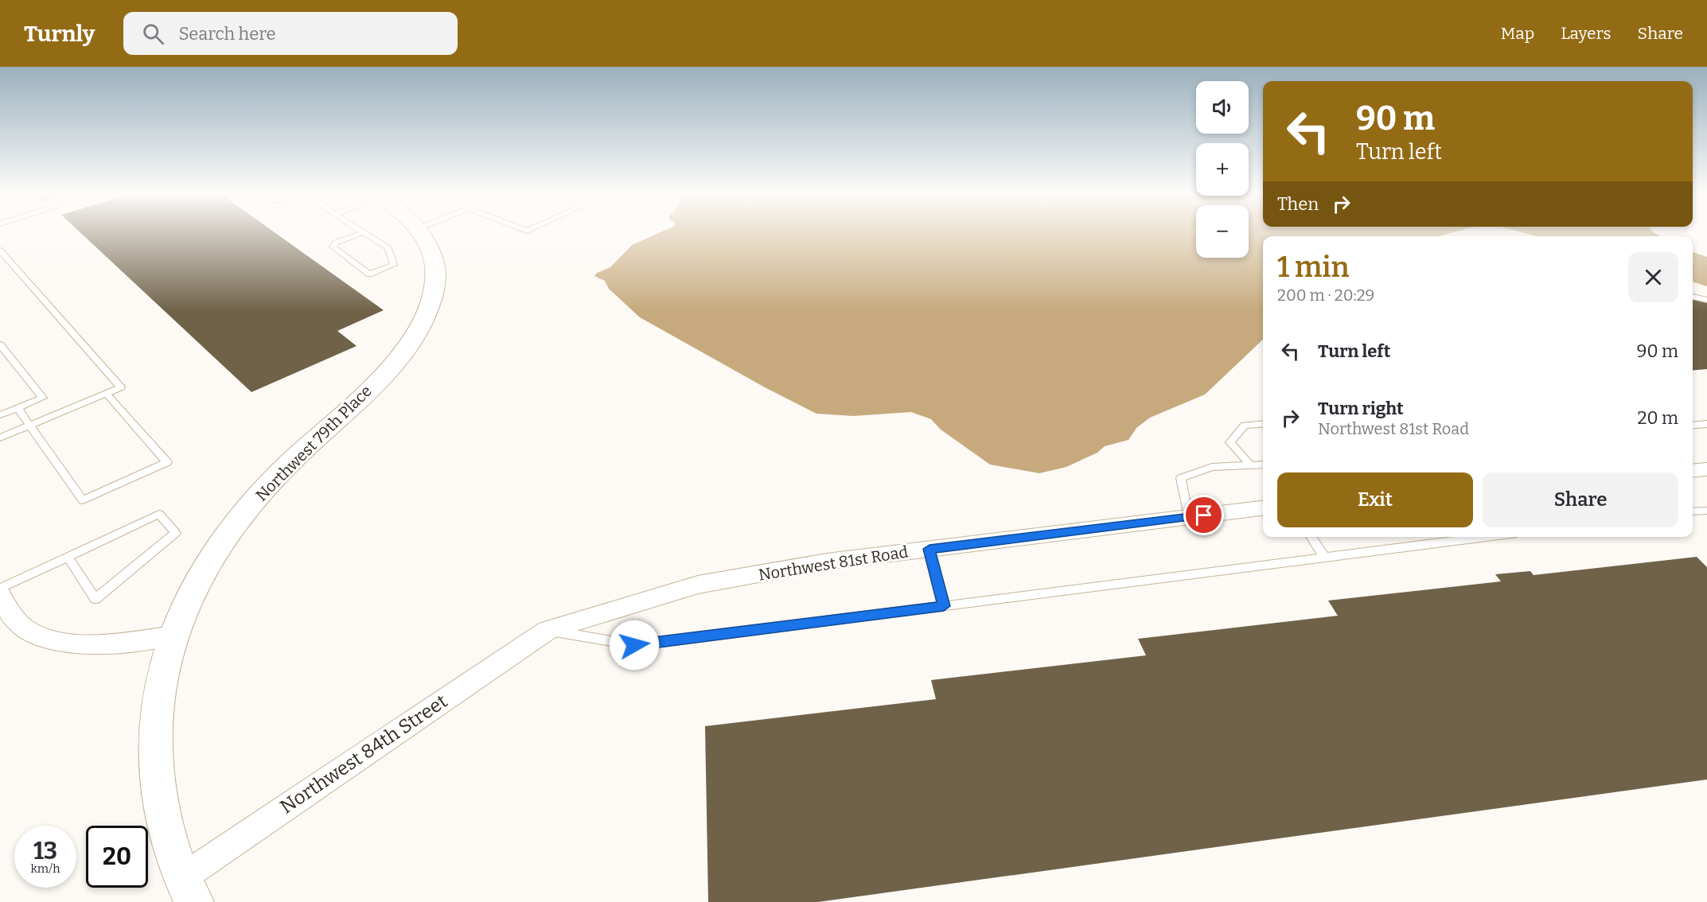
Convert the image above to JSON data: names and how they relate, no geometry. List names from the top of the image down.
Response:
{
  "streets": {
    "main road": ["Northwest 79th Place"],
    "street": ["Northwest 81st Road", "Northwest 84th Street"]
  },
  "crossings": [
    ["Northwest 79th Place", "Northwest 84th Street"],
    ["Northwest 81st Road", "Northwest 84th Street"]
  ],
  "page": {
    "header": "Turnly",
    "search": "Search here",
    "nav": ["Map", "Layers", "Share"],
    "map_buttons": ["+", "−"],
    "turn": ["90 m", "Turn left"],
    "then": "Then",
    "heading": ["1 min", "200 m · 20:29"],
    "list": [
      {
        "name": "Turn left",
        "value": "90 m"
      },
      {
        "name": "Turn right",
        "note": "Northwest 81st Road",
        "value": "20 m"
      }
    ],
    "buttons": ["Exit", "Share"],
    "speed": "13 km/h",
    "limit": "20"
  }
}
